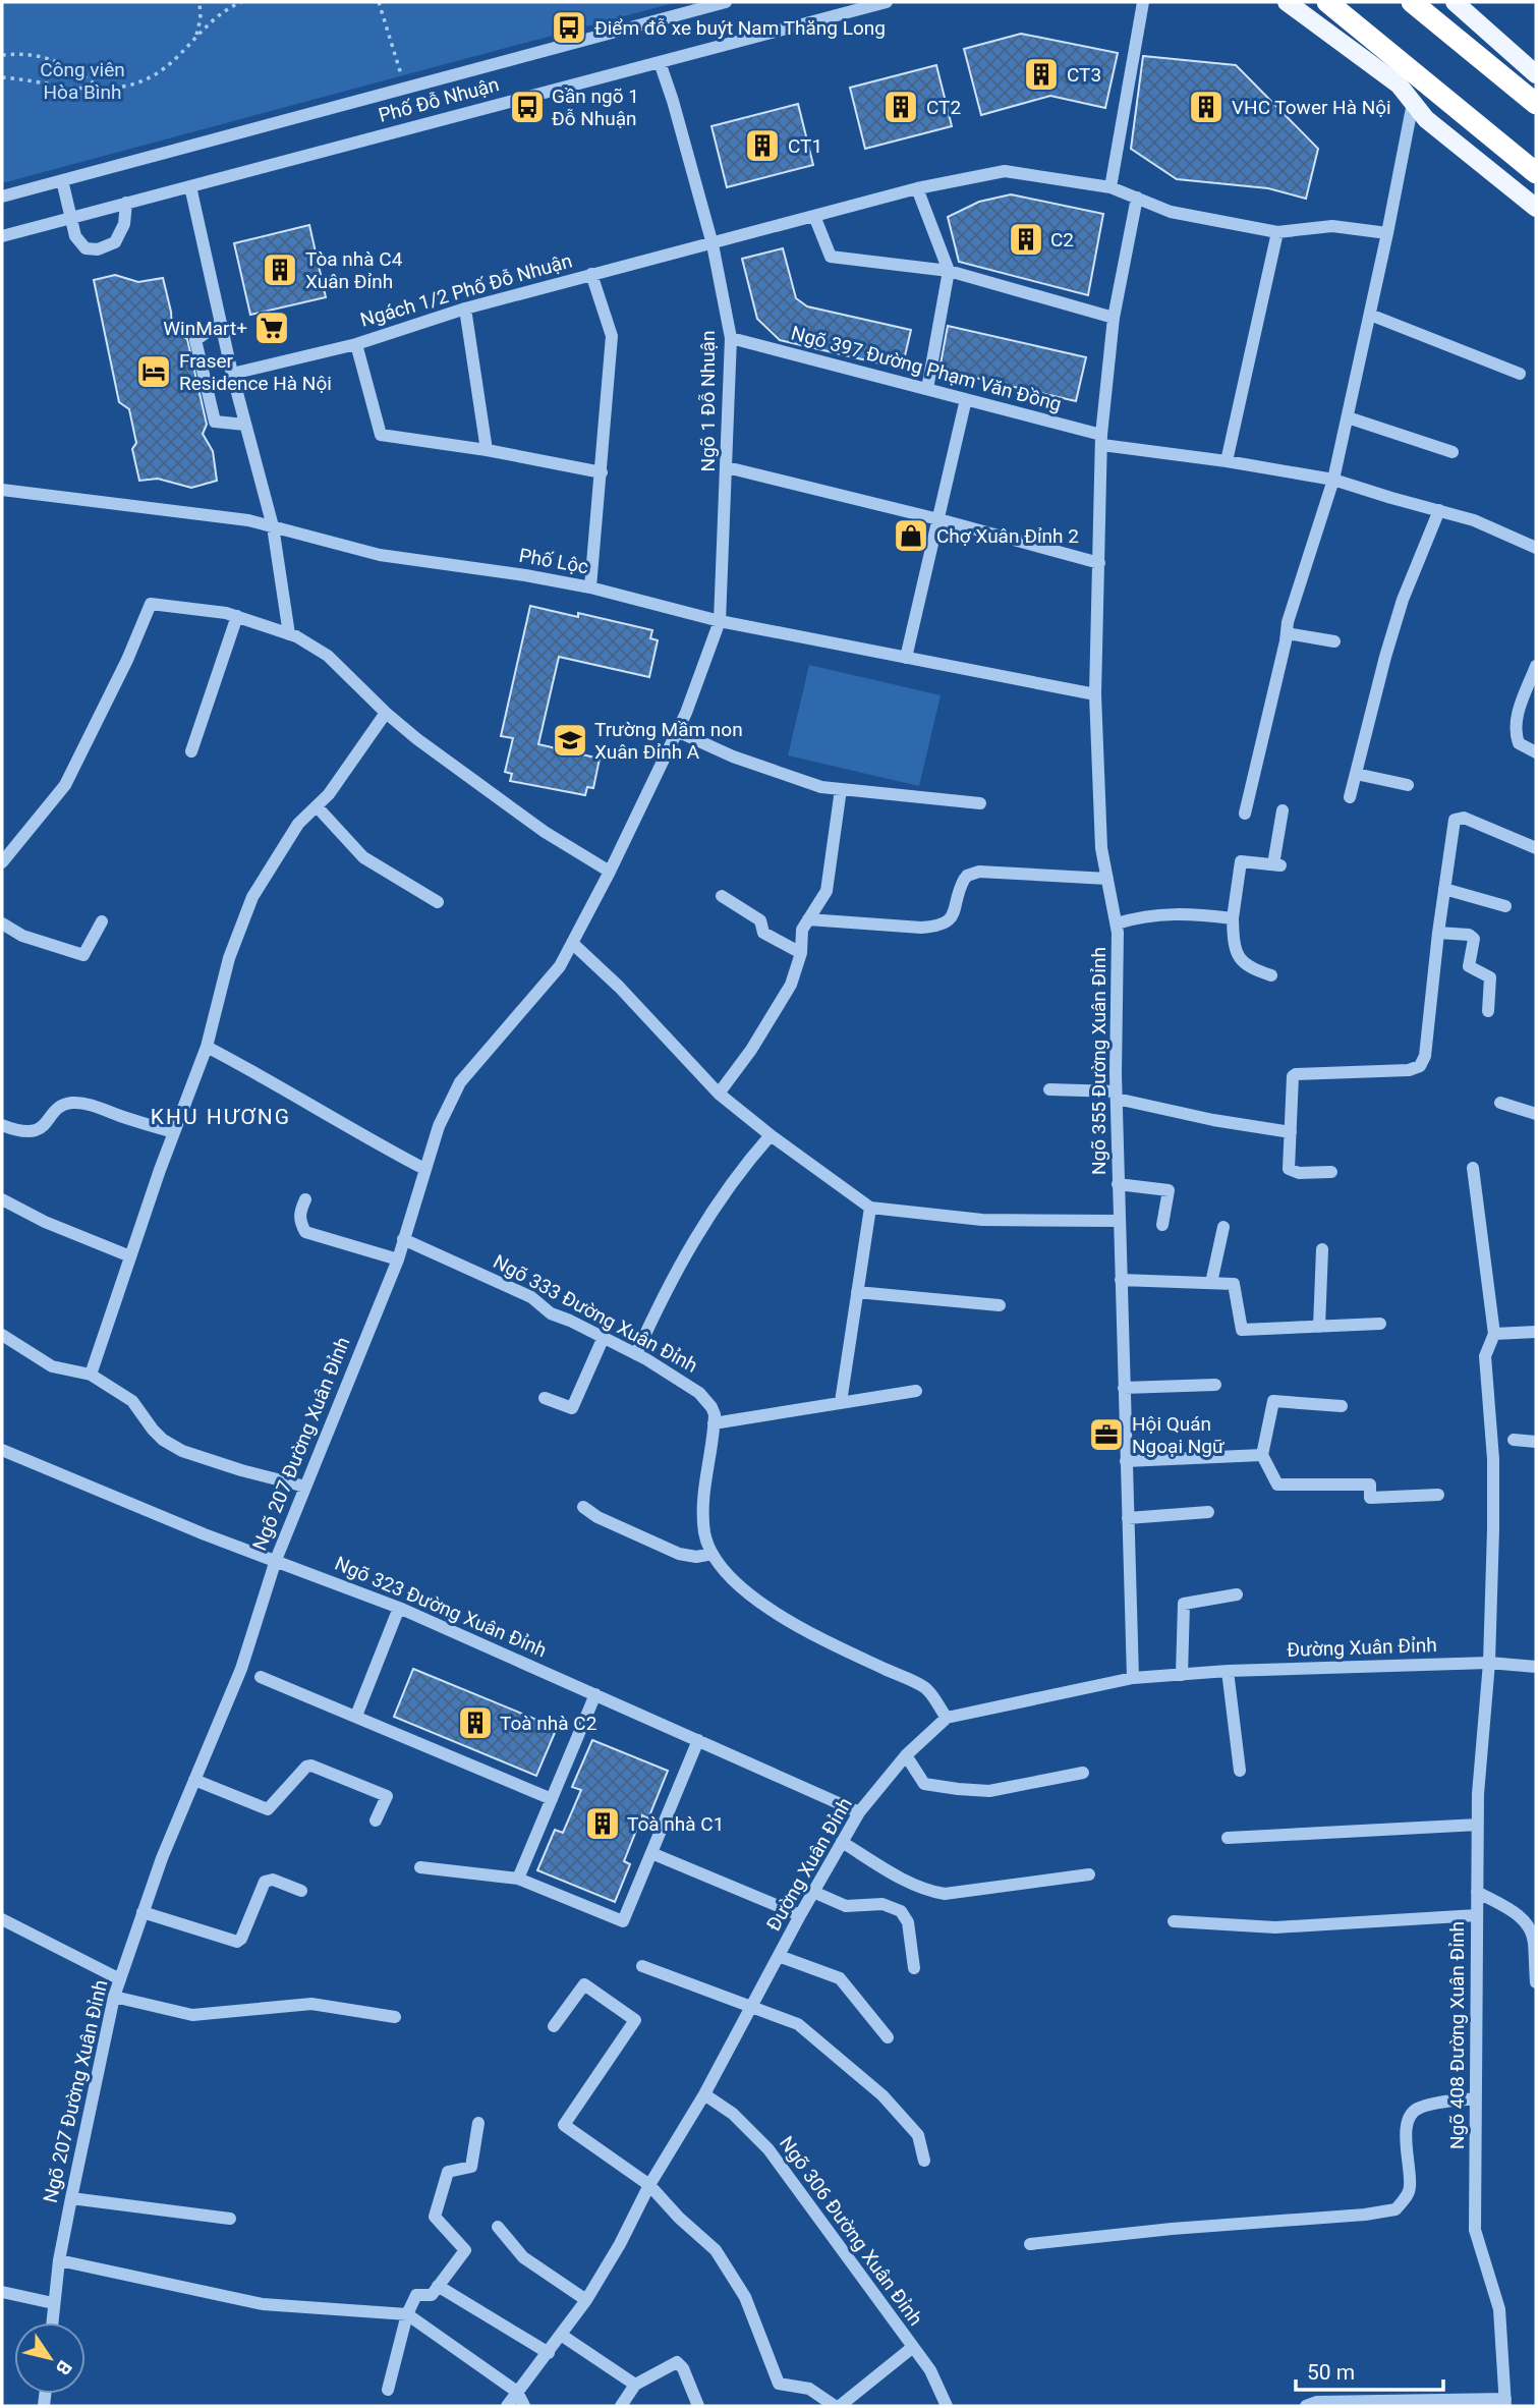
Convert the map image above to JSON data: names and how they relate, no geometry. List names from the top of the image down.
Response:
{
  "streets": {
    "street": [
      "Phố Đỗ Nhuận",
      "Ngách 1/2 Phố Đỗ Nhuận",
      "Ngõ 397 Đường Phạm Văn Đồng",
      "Ngõ 1 Đỗ Nhuận",
      "Phố Lộc",
      "Ngõ 355 Đường Xuân Đỉnh",
      "Ngõ 333 Đường Xuân Đỉnh",
      "Ngõ 207 Đường Xuân Đỉnh",
      "Ngõ 323 Đường Xuân Đỉnh",
      "Đường Xuân Đỉnh",
      "Ngõ 408 Đường Xuân Đỉnh",
      "Ngõ 306 Đường Xuân Đỉnh"
    ]
  },
  "crossings": [
    ["Phố Đỗ Nhuận", "Ngõ 1 Đỗ Nhuận"],
    ["Ngách 1/2 Phố Đỗ Nhuận", "Ngõ 1 Đỗ Nhuận"],
    ["Ngách 1/2 Phố Đỗ Nhuận", "Ngõ 355 Đường Xuân Đỉnh"],
    ["Ngõ 397 Đường Phạm Văn Đồng", "Ngõ 1 Đỗ Nhuận"],
    ["Ngõ 397 Đường Phạm Văn Đồng", "Ngõ 355 Đường Xuân Đỉnh"],
    ["Ngõ 1 Đỗ Nhuận", "Phố Lộc"],
    ["Ngõ 1 Đỗ Nhuận", "Ngõ 207 Đường Xuân Đỉnh"],
    ["Phố Lộc", "Ngõ 355 Đường Xuân Đỉnh"],
    ["Phố Lộc", "Ngõ 207 Đường Xuân Đỉnh"],
    ["Ngõ 355 Đường Xuân Đỉnh", "Đường Xuân Đỉnh"],
    ["Ngõ 333 Đường Xuân Đỉnh", "Ngõ 207 Đường Xuân Đỉnh"],
    ["Ngõ 207 Đường Xuân Đỉnh", "Ngõ 323 Đường Xuân Đỉnh"],
    ["Ngõ 323 Đường Xuân Đỉnh", "Đường Xuân Đỉnh"],
    ["Đường Xuân Đỉnh", "Ngõ 408 Đường Xuân Đỉnh"],
    ["Đường Xuân Đỉnh", "Ngõ 306 Đường Xuân Đỉnh"]
  ],
  "districts": ["KHU HƯƠNG"],
  "parks": ["Công viên Hòa Bình"],
  "places": {
    "bus stop": ["Điểm đỗ xe buýt Nam Thăng Long", "Gần ngõ 1 Đỗ Nhuận"],
    "building": [
      "CT3",
      "CT2",
      "VHC Tower Hà Nội",
      "CT1",
      "C2",
      "Tòa nhà C4 Xuân Đỉnh",
      "Toà nhà C2",
      "Toà nhà C1"
    ],
    "supermarket": ["WinMart+"],
    "hotel": ["Fraser Residence Hà Nội"],
    "shop": ["Chợ Xuân Đỉnh 2"],
    "school or university": ["Trường Mầm non Xuân Đỉnh A"],
    "office": ["Hội Quán Ngoại Ngữ"]
  },
  "scale_bar": "50 m",
  "north": "bottom right"
}
